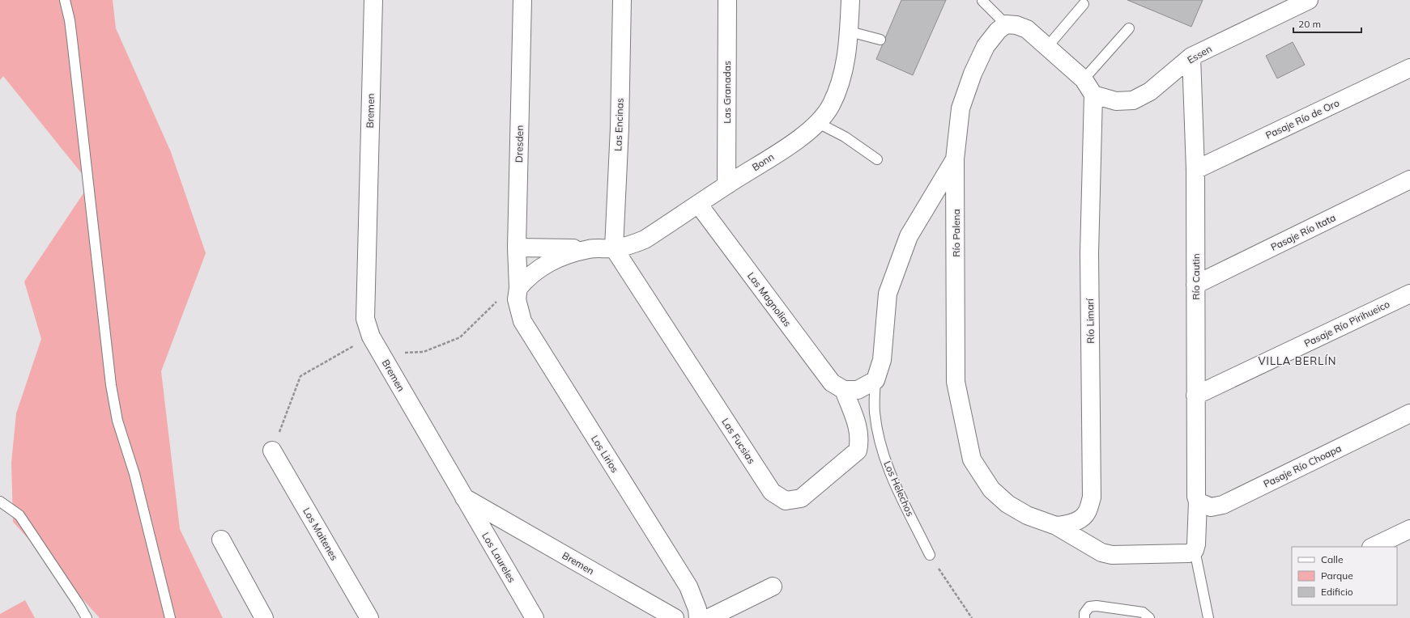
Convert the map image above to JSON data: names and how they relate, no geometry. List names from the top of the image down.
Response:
{
  "streets": {
    "street": [
      "Essen",
      "Las Granadas",
      "Bremen",
      "Pasaje Río de Oro",
      "Las Encinas",
      "Dresden",
      "Bonn",
      "Pasaje Río Itata",
      "Río Palena",
      "Río Cautin",
      "Las Magnolias",
      "Río Limarí",
      "Pasaje Río Pirihueico",
      "Las Fucsias",
      "Los Lirios",
      "Pasaje Río Choapa",
      "Los Maitenes",
      "Los Laureles"
    ],
    "lane": ["Los Helechos"]
  },
  "crossings": [
    ["Essen", "Río Cautin"],
    ["Essen", "Río Limarí"],
    ["Las Granadas", "Bonn"],
    ["Bremen", "Los Laureles"],
    ["Pasaje Río de Oro", "Río Cautin"],
    ["Las Encinas", "Bonn"],
    ["Las Encinas", "Las Fucsias"],
    ["Dresden", "Bonn"],
    ["Dresden", "Los Lirios"],
    ["Bonn", "Las Magnolias"],
    ["Bonn", "Las Fucsias"],
    ["Bonn", "Los Lirios"],
    ["Pasaje Río Itata", "Río Cautin"],
    ["Río Palena", "Río Cautin"],
    ["Río Palena", "Río Limarí"],
    ["Río Cautin", "Pasaje Río Pirihueico"],
    ["Río Cautin", "Pasaje Río Choapa"],
    ["Las Magnolias", "Las Fucsias"]
  ],
  "districts": ["VILLA BERLÍN"],
  "legend": ["Calle", "Parque", "Edificio"],
  "scale_bar": "20 m"
}
